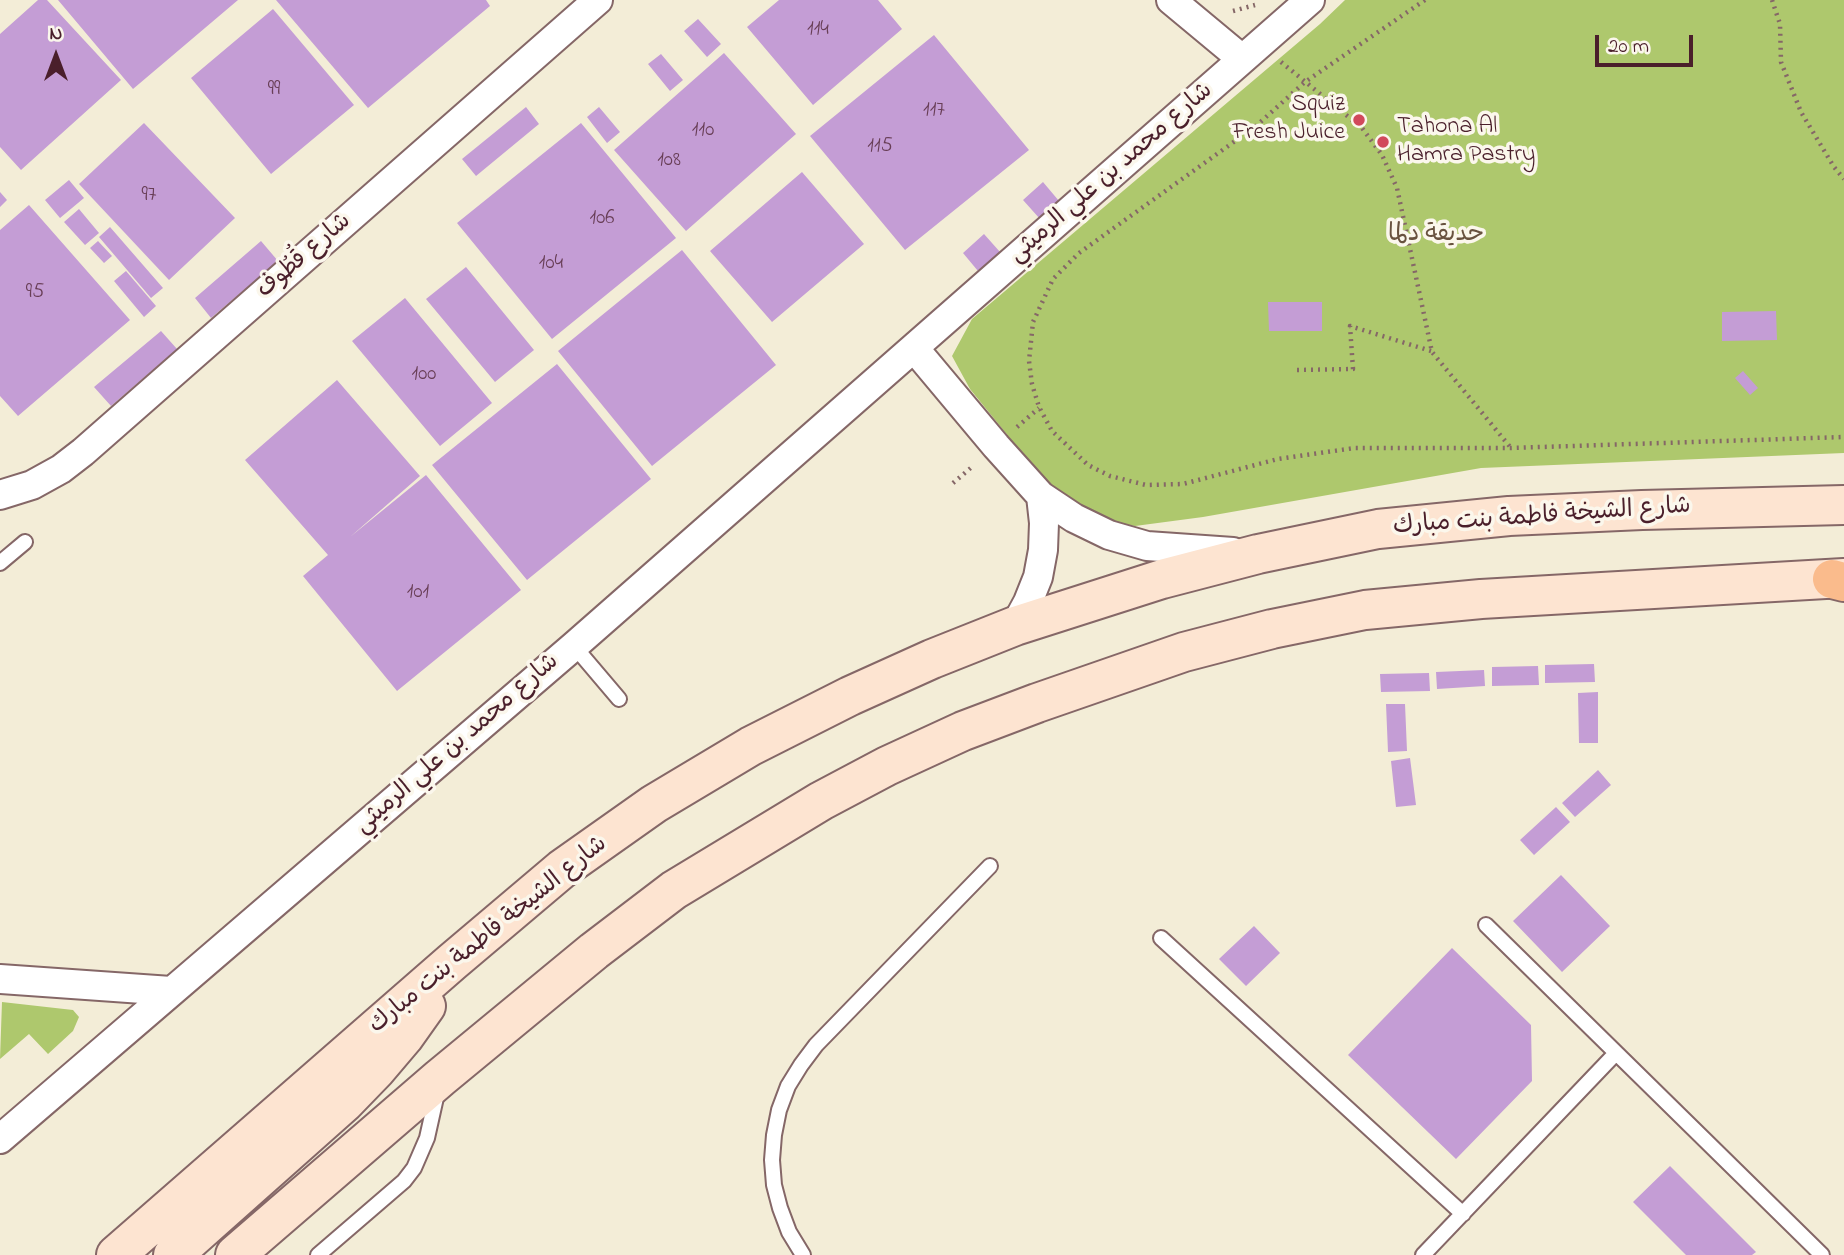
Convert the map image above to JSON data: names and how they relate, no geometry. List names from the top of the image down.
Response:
{
  "streets": {
    "main road": ["شارع الشيخة فاطمة بنت مبارك"],
    "street": ["شارع محمد بن علي الرميثي", "شارع قُطُوف"]
  },
  "parks": ["حديقة دلما"],
  "places": ["Squiz Fresh Juice", "Tahona Al Hamra Pastry"],
  "house_numbers": [
    "114",
    "99",
    "117",
    "110",
    "115",
    "108",
    "97",
    "106",
    "104",
    "95",
    "100",
    "101"
  ],
  "scale_bar": "20 m",
  "north": "top"
}
